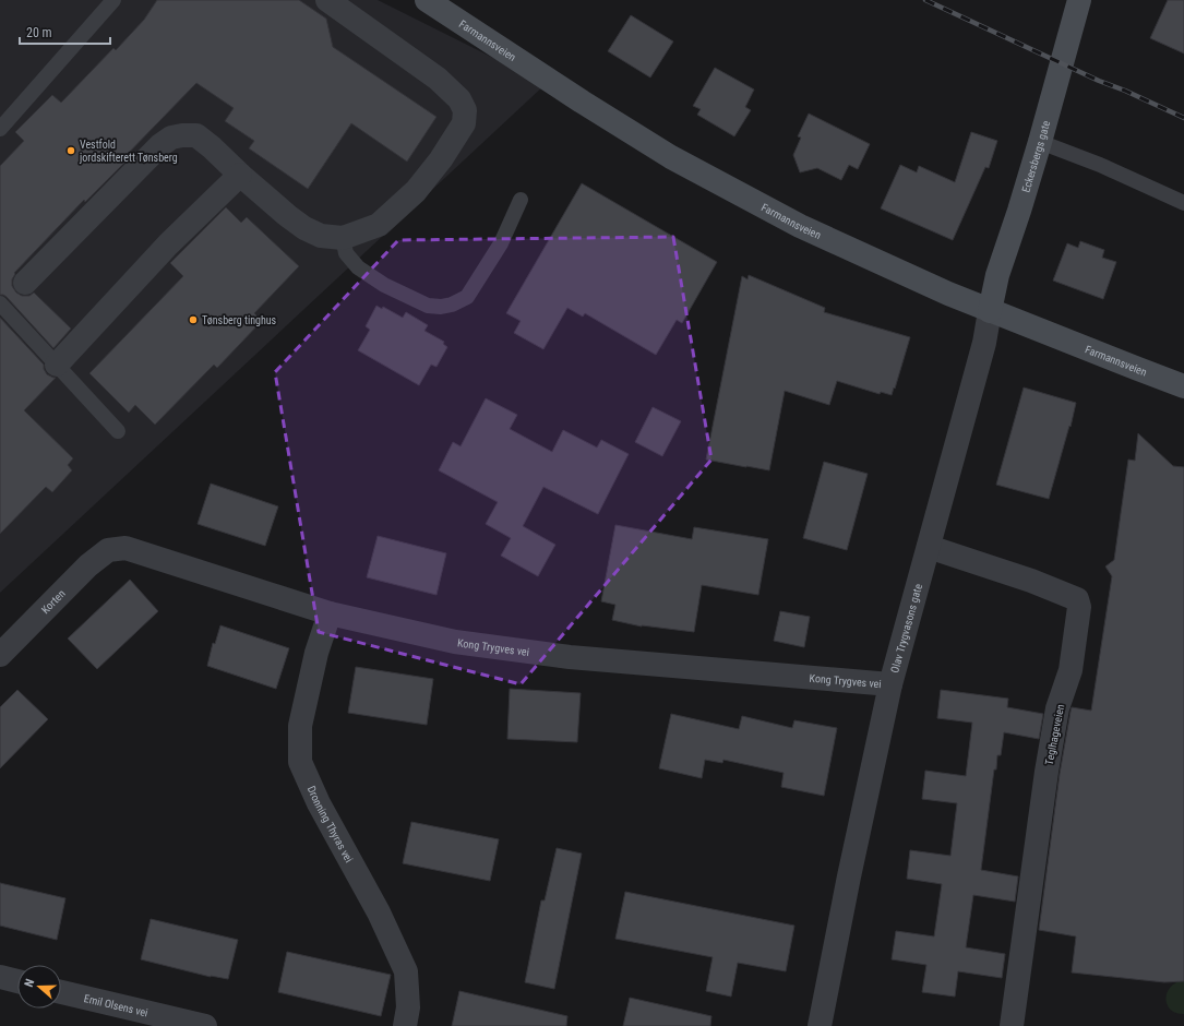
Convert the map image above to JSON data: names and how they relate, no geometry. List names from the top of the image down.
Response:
{
  "streets": {
    "main road": ["Farmannsveien", "Eckersbergs gate"],
    "street": [
      "Korten",
      "Olav Trygvasons gate",
      "Kong Trygves vei",
      "Teglhageveien",
      "Dronning Thyras vei",
      "Emil Olsens vei"
    ]
  },
  "crossings": [
    ["Farmannsveien", "Eckersbergs gate"],
    ["Farmannsveien", "Olav Trygvasons gate"],
    ["Eckersbergs gate", "Olav Trygvasons gate"],
    ["Korten", "Kong Trygves vei"],
    ["Olav Trygvasons gate", "Kong Trygves vei"],
    ["Olav Trygvasons gate", "Teglhageveien"],
    ["Kong Trygves vei", "Dronning Thyras vei"]
  ],
  "places": ["Vestfold jordskifterett Tønsberg", "Tønsberg tinghus"],
  "scale_bar": "20 m",
  "north": "left"
}
